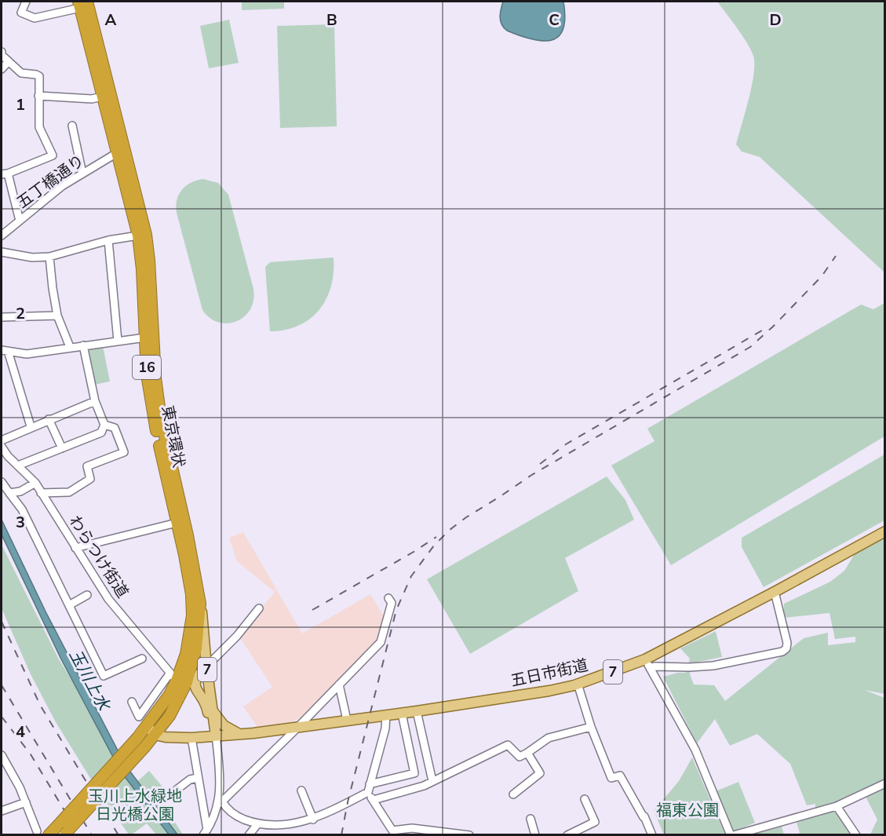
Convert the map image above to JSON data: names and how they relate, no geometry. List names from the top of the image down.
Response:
{
  "streets": {
    "highway": ["16", "東京環状"],
    "main road": ["7", "五日市街道"],
    "street": ["五丁橋通り", "わらつけ街道"]
  },
  "crossings": [
    ["五丁橋通り", "東京環状"],
    ["東京環状", "わらつけ街道"],
    ["東京環状", "7"],
    ["東京環状", "五日市街道"],
    ["7", "五日市街道"]
  ],
  "water": ["玉川上水"],
  "parks": ["玉川上水緑地 日光橋公園", "福東公園"],
  "grid": {
    "columns": [
      "A",
      "B",
      "C",
      "D"
    ],
    "rows": [
      "1",
      "2",
      "3",
      "4"
    ]
  }
}
